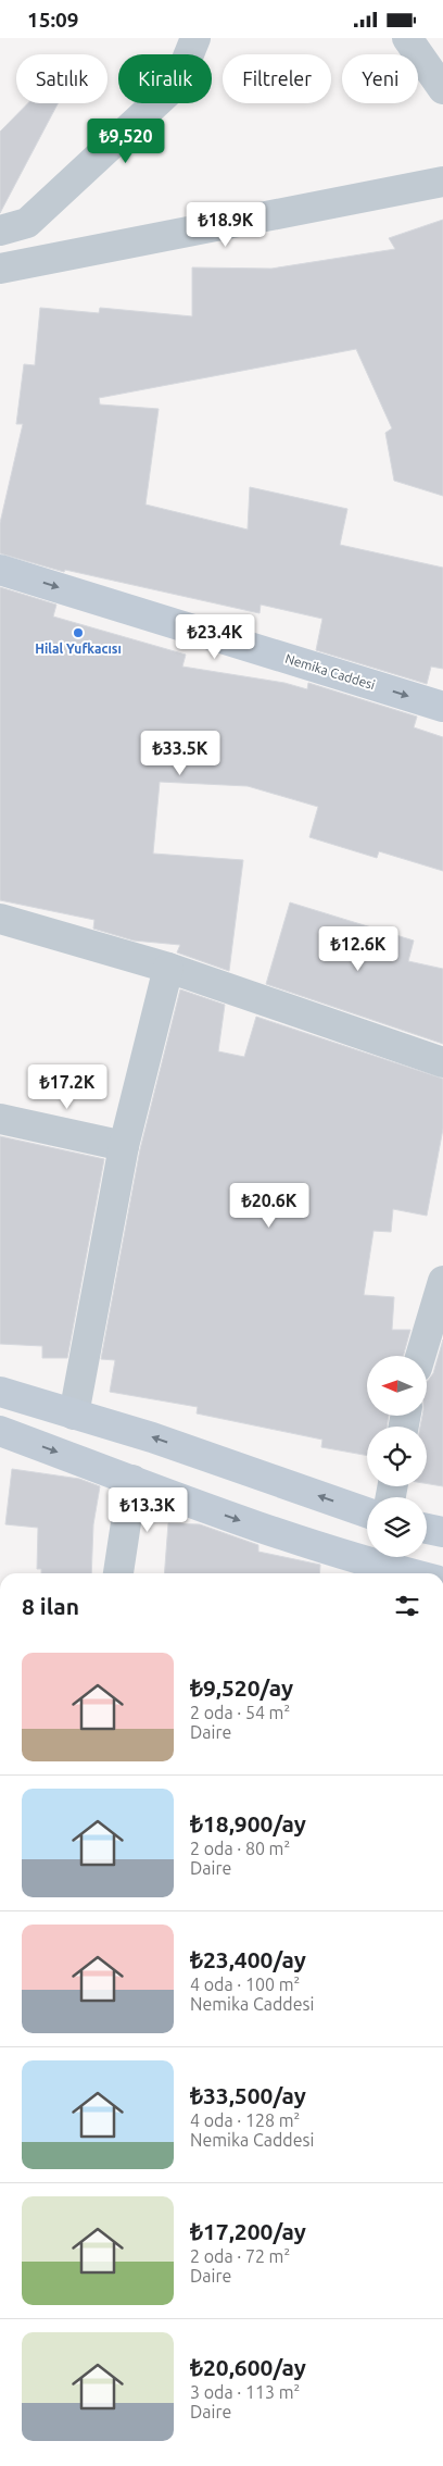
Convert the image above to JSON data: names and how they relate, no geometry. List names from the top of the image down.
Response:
{
  "streets": {
    "main road": ["Nemika Caddesi"]
  },
  "one_way": ["Nemika Caddesi"],
  "places": ["Hilal Yufkacısı"],
  "north": "left",
  "page": {
    "status": "15:09",
    "chip": [
      "Satılık",
      "Kiralık",
      "Filtreler",
      "Yeni"
    ],
    "price": [
      "₺9,520",
      "₺18.9K",
      "₺23.4K",
      "₺33.5K",
      "₺12.6K",
      "₺17.2K",
      "₺20.6K",
      "₺13.3K"
    ],
    "heading": "8 ilan",
    "list": [
      {
        "name": "₺9,520/ay",
        "note": "2 oda · 54 m² · Daire"
      },
      {
        "name": "₺18,900/ay",
        "note": "2 oda · 80 m² · Daire"
      },
      {
        "name": "₺23,400/ay",
        "note": "4 oda · 100 m² · Nemika Caddesi"
      },
      {
        "name": "₺33,500/ay",
        "note": "4 oda · 128 m² · Nemika Caddesi"
      },
      {
        "name": "₺17,200/ay",
        "note": "2 oda · 72 m² · Daire"
      },
      {
        "name": "₺20,600/ay",
        "note": "3 oda · 113 m² · Daire"
      }
    ]
  }
}
